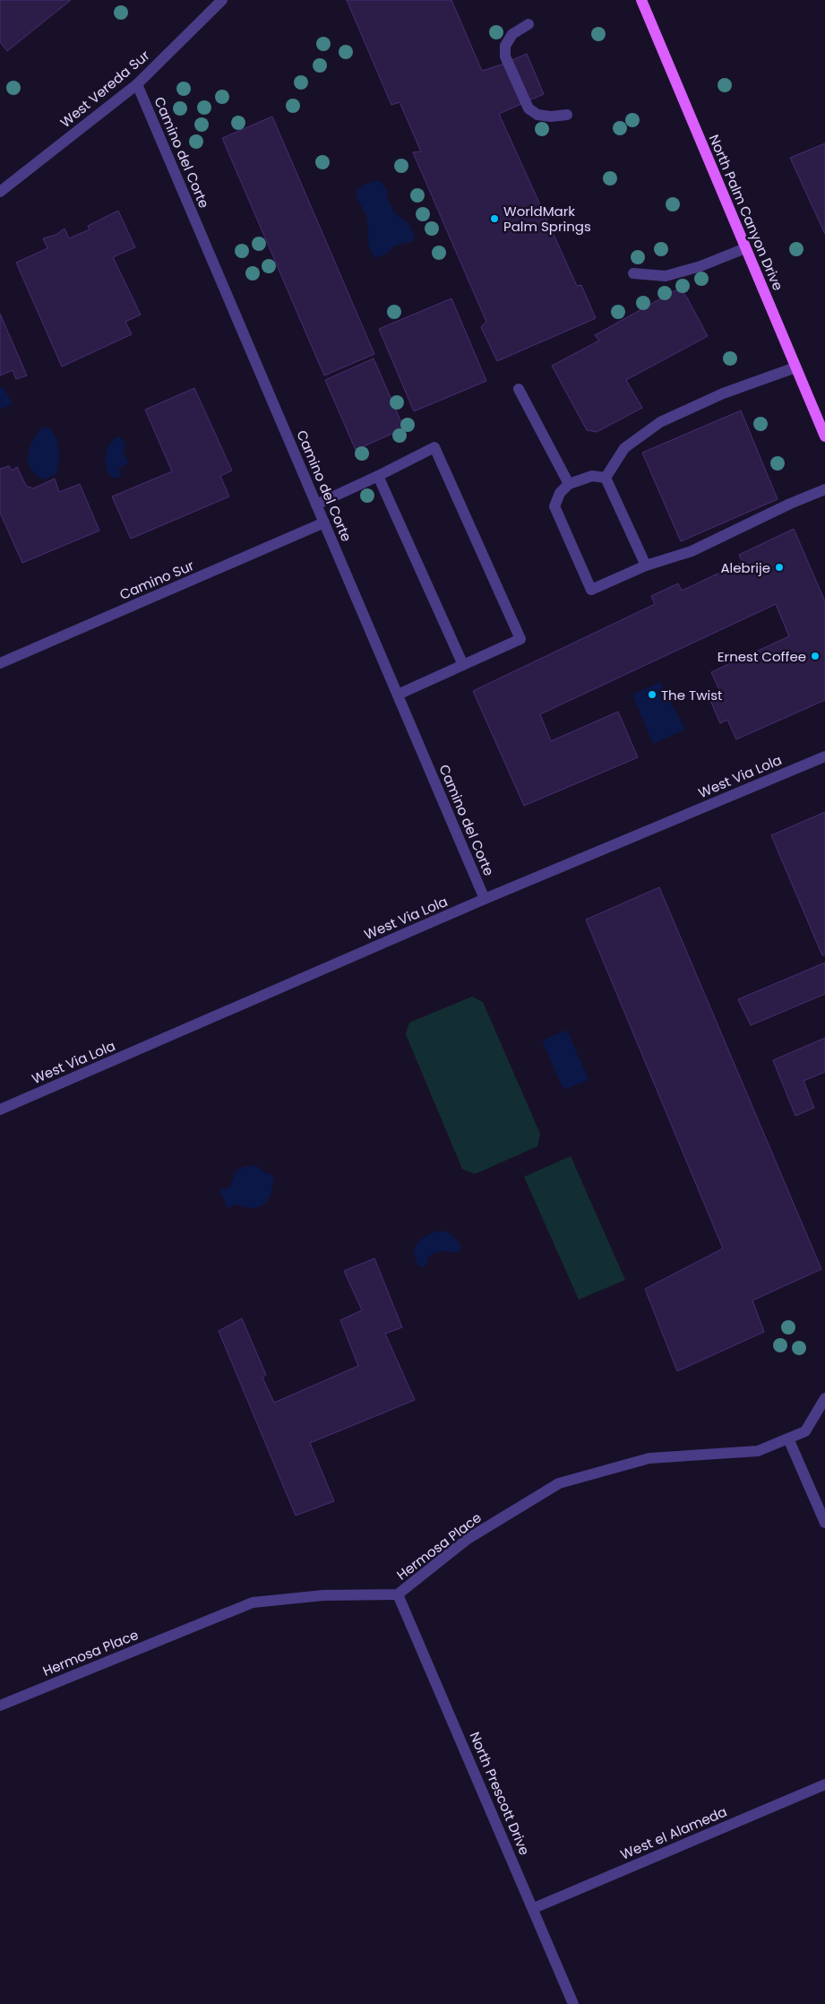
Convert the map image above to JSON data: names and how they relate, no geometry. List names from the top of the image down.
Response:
{
  "streets": {
    "main road": ["North Palm Canyon Drive"],
    "street": [
      "West Vereda Sur",
      "Camino del Corte",
      "Camino Sur",
      "West Via Lola",
      "Hermosa Place",
      "North Prescott Drive",
      "West el Alameda"
    ]
  },
  "crossings": [
    ["West Vereda Sur", "Camino del Corte"],
    ["Camino del Corte", "Camino Sur"],
    ["Camino del Corte", "West Via Lola"],
    ["Hermosa Place", "North Prescott Drive"],
    ["North Prescott Drive", "West el Alameda"]
  ],
  "places": [
    "WorldMark Palm Springs",
    "Alebrije",
    "Ernest Coffee",
    "The Twist"
  ]
}
